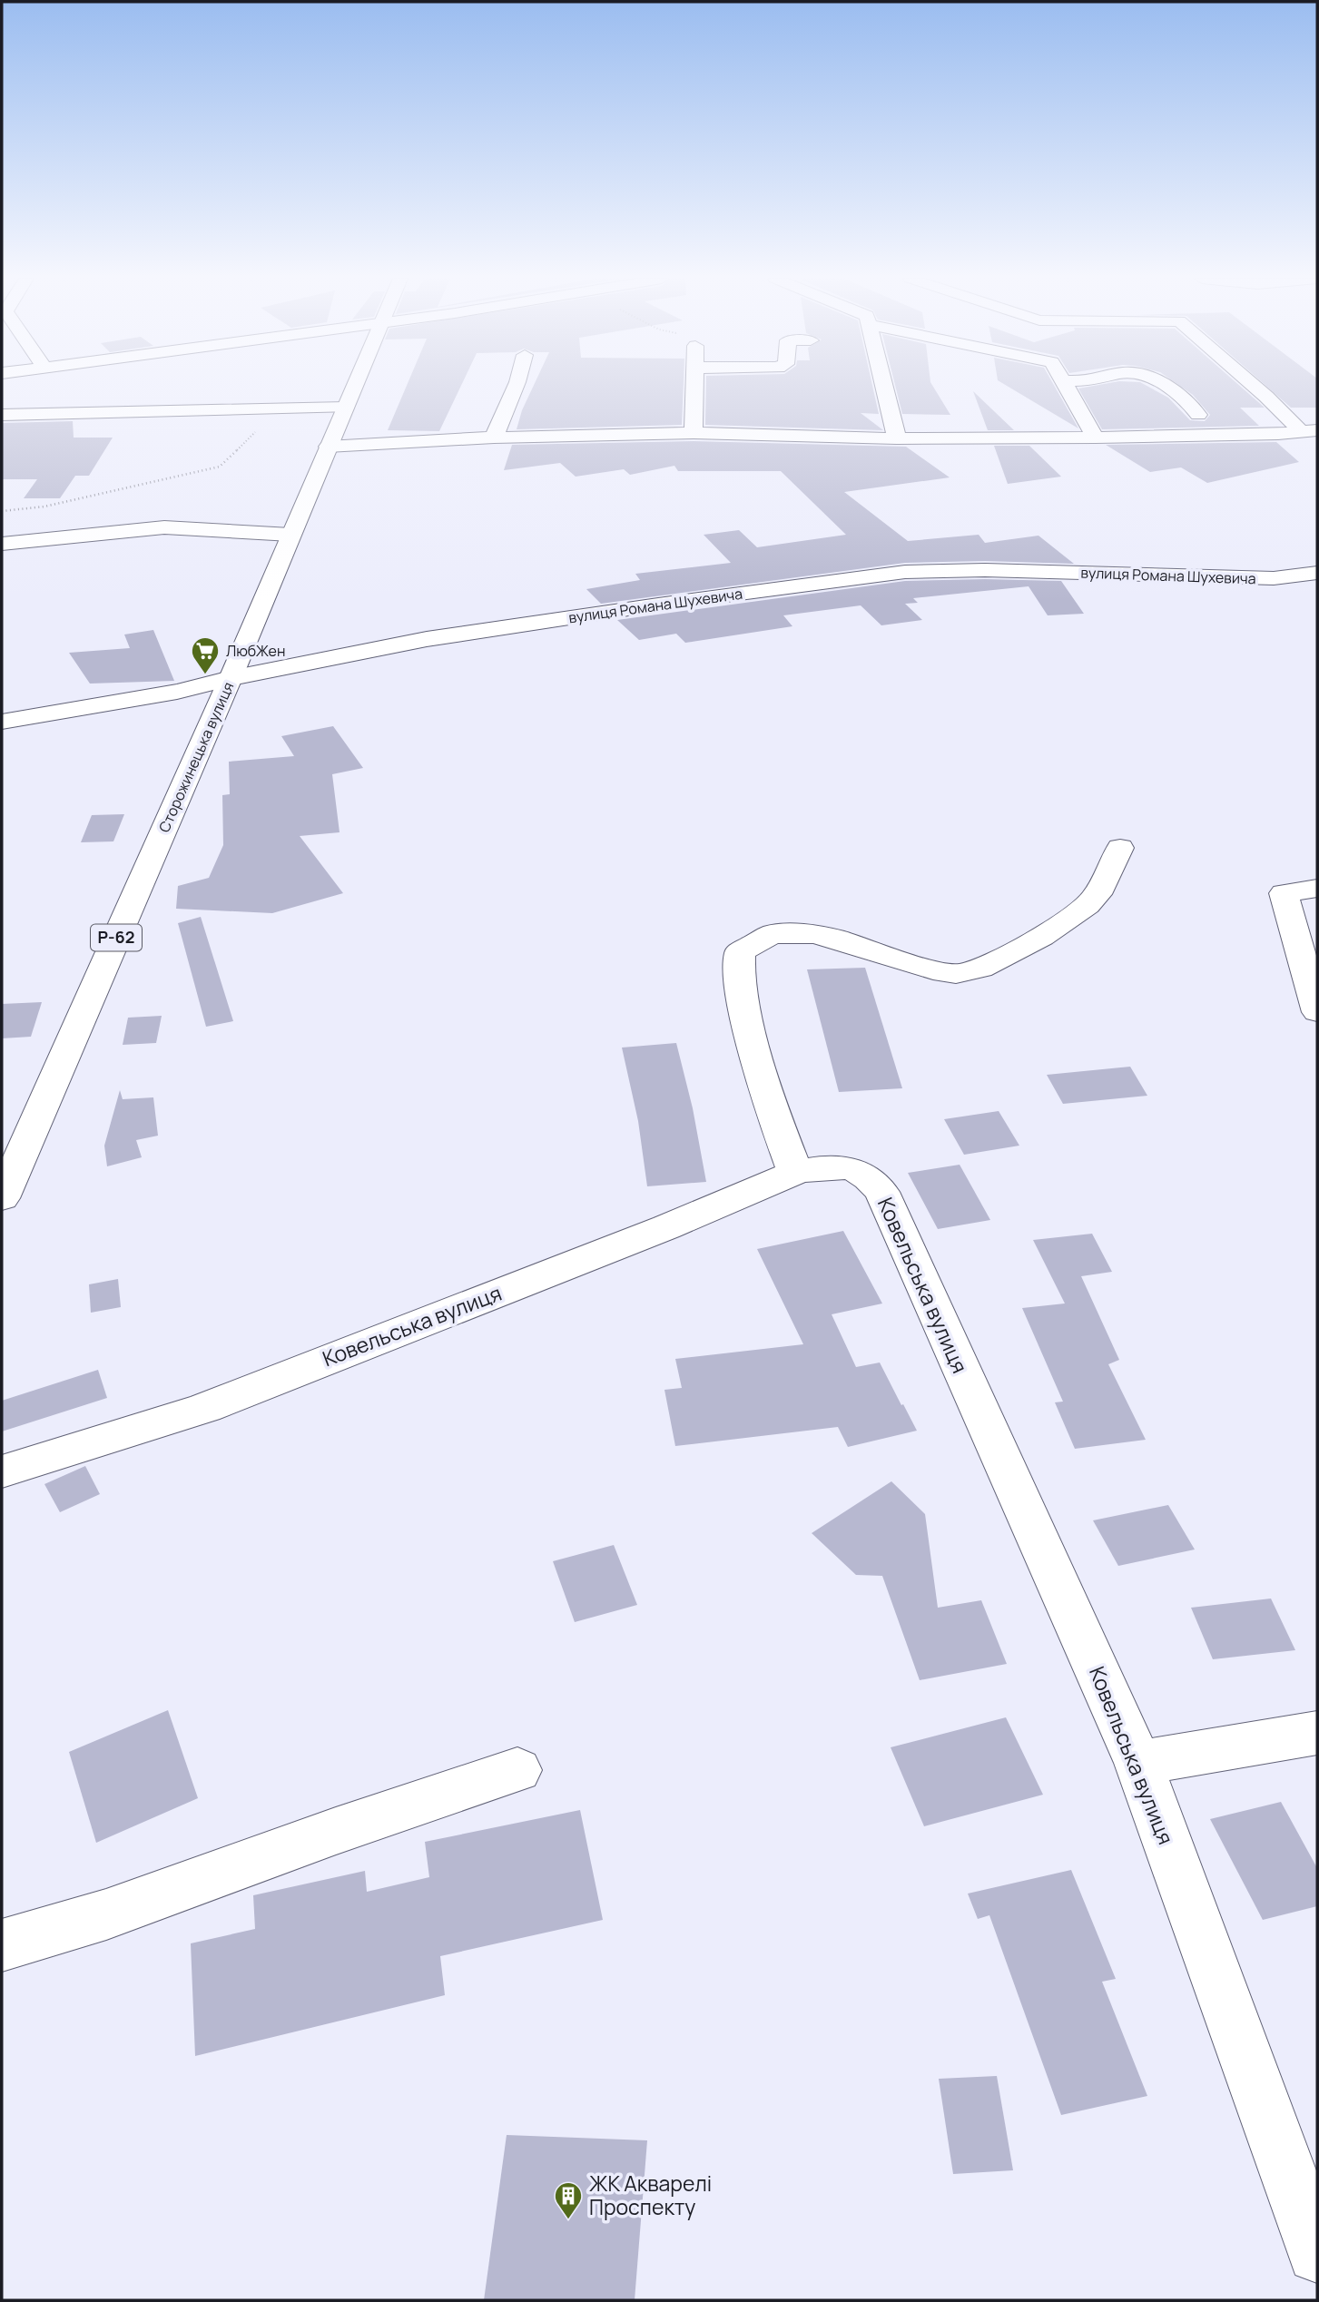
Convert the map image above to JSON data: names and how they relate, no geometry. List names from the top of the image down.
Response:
{
  "streets": {
    "street": [
      "вулиця Романа Шухевича",
      "Сторожинецька вулиця",
      "Р-62",
      "Ковельська вулиця"
    ]
  },
  "crossings": [
    ["вулиця Романа Шухевича", "Сторожинецька вулиця"]
  ],
  "places": {
    "supermarket": ["ЛюбЖен"],
    "building": ["ЖК Акварелі Проспекту"]
  }
}
